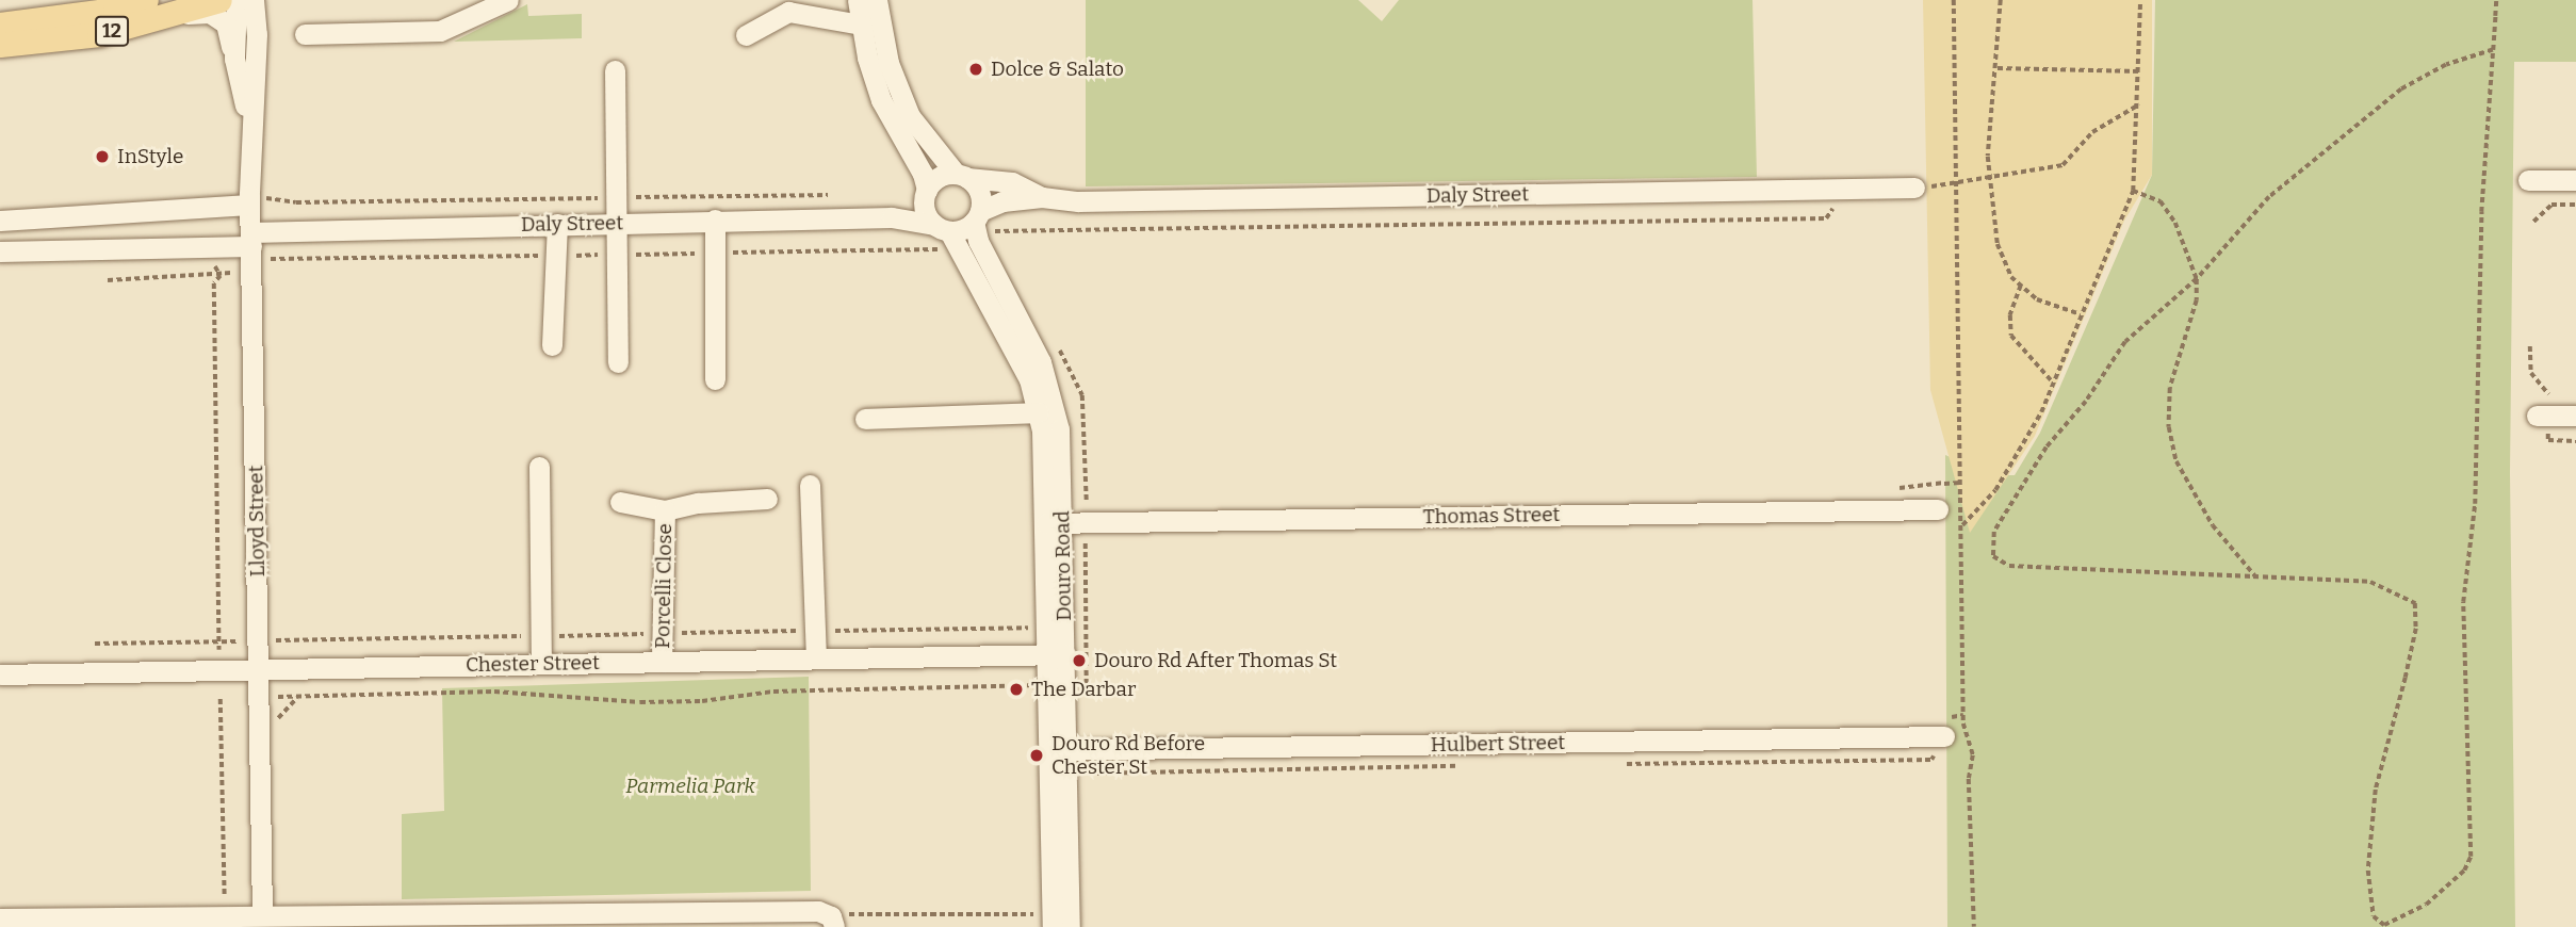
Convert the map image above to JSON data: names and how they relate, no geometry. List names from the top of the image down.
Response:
{
  "streets": {
    "main road": ["12"],
    "street": [
      "Daly Street",
      "Thomas Street",
      "Lloyd Street",
      "Douro Road",
      "Porcelli Close",
      "Chester Street",
      "Hulbert Street"
    ]
  },
  "crossings": [
    ["Daly Street", "Lloyd Street"],
    ["Daly Street", "Douro Road"],
    ["Thomas Street", "Douro Road"],
    ["Lloyd Street", "Chester Street"],
    ["Douro Road", "Chester Street"],
    ["Douro Road", "Hulbert Street"],
    ["Porcelli Close", "Chester Street"]
  ],
  "parks": ["Parmelia Park"],
  "places": [
    "Dolce & Salato",
    "InStyle",
    "Douro Rd After Thomas St",
    "The Darbar",
    "Douro Rd Before Chester St"
  ]
}
